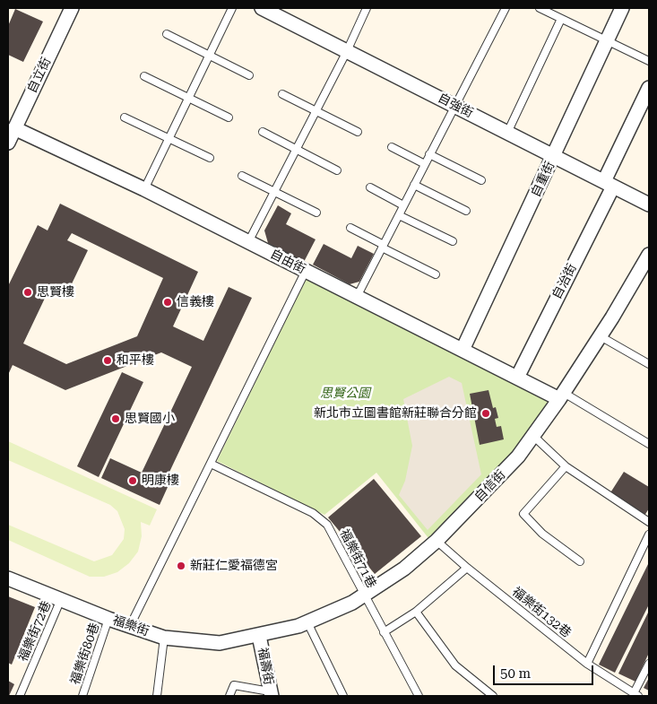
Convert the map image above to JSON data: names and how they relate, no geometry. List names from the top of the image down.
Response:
{
  "streets": {
    "street": [
      "自立街",
      "自強街",
      "自重街",
      "自由街",
      "自治街",
      "自信街",
      "福樂街",
      "福壽街"
    ],
    "lane": [
      "福樂街71巷",
      "福樂街132巷",
      "福樂街72巷",
      "福樂街80巷"
    ]
  },
  "crossings": [
    ["自立街", "自由街"],
    ["自強街", "自重街"],
    ["自強街", "自治街"],
    ["自重街", "自由街"],
    ["自由街", "自治街"],
    ["自由街", "自信街"],
    ["自信街", "福樂街71巷"],
    ["自信街", "福樂街132巷"],
    ["自信街", "福樂街"],
    ["自信街", "福壽街"],
    ["福樂街", "福樂街72巷"],
    ["福樂街", "福樂街80巷"],
    ["福樂街", "福壽街"]
  ],
  "parks": ["思賢公園"],
  "places": [
    "思賢樓",
    "信義樓",
    "和平樓",
    "新北市立圖書館新莊聯合分館",
    "思賢國小",
    "明康樓",
    "新莊仁愛福德宮"
  ],
  "scale_bar": "50 m"
}
